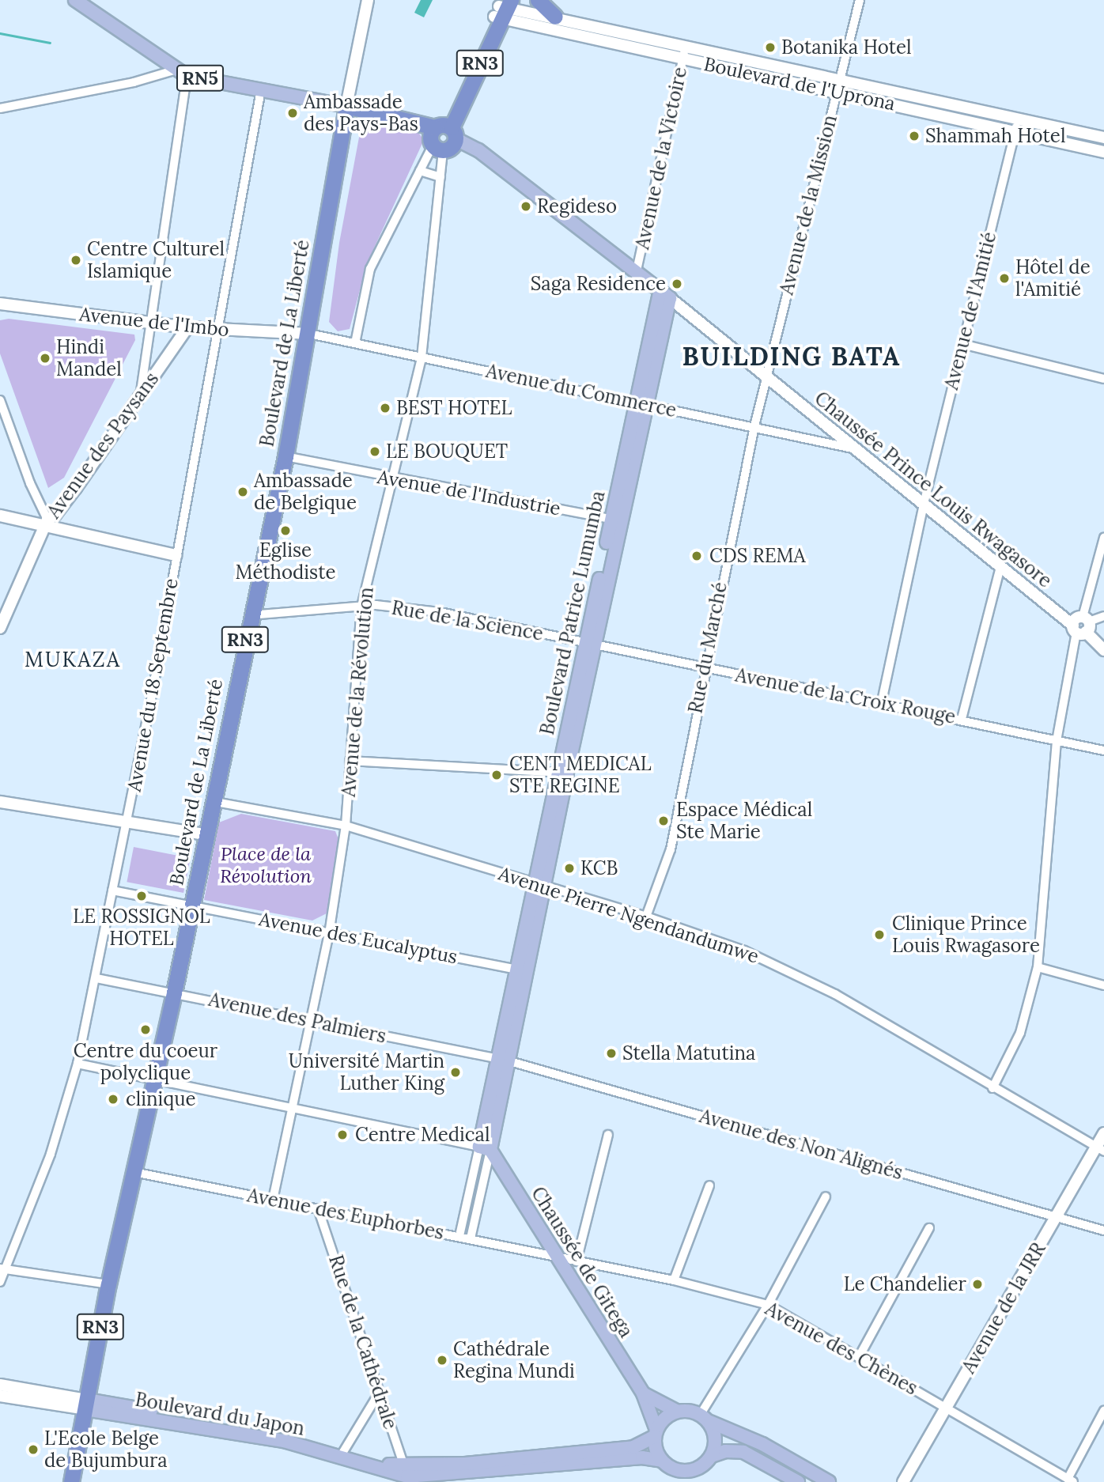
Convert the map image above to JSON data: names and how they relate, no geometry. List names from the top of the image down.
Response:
{
  "streets": {
    "highway": ["RN3", "RN5", "Boulevard de La Liberté"],
    "main road": [
      "Chaussée Prince Louis Rwagasore",
      "Boulevard Patrice Lumumba",
      "Chaussée de Gitega",
      "Boulevard du Japon"
    ],
    "street": [
      "Boulevard de l'Uprona",
      "Avenue de la Victoire",
      "Avenue de la Mission",
      "Avenue de l'Amitié",
      "Avenue de l'Imbo",
      "Avenue du Commerce",
      "Avenue des Paysans",
      "Avenue de l'Industrie",
      "Rue de la Science",
      "Rue du Marché",
      "Avenue du 18 Septembre",
      "Avenue de la Révolution",
      "Avenue de la Croix Rouge",
      "Avenue Pierre Ngendandumwe",
      "Avenue des Eucalyptus",
      "Avenue des Palmiers",
      "Avenue des Non Alignés",
      "Avenue des Euphorbes",
      "Avenue de la JRR",
      "Rue de la Cathédrale",
      "Avenue des Chènes"
    ]
  },
  "crossings": [
    ["RN3", "RN5"],
    ["RN3", "Boulevard de l'Uprona"],
    ["RN3", "Boulevard de La Liberté"],
    ["RN3", "Chaussée Prince Louis Rwagasore"],
    ["RN3", "Avenue de la Révolution"],
    ["RN3", "Avenue des Euphorbes"],
    ["RN3", "Boulevard du Japon"],
    ["RN5", "Boulevard de La Liberté"],
    ["RN5", "Chaussée Prince Louis Rwagasore"],
    ["RN5", "Avenue du 18 Septembre"],
    ["Boulevard de l'Uprona", "Avenue de la Victoire"],
    ["Boulevard de l'Uprona", "Avenue de la Mission"],
    ["Boulevard de l'Uprona", "Avenue de l'Amitié"],
    ["Avenue de la Victoire", "Chaussée Prince Louis Rwagasore"],
    ["Avenue de la Mission", "Chaussée Prince Louis Rwagasore"],
    ["Avenue de la Mission", "Rue du Marché"],
    ["Avenue de l'Amitié", "Chaussée Prince Louis Rwagasore"],
    ["Avenue de l'Amitié", "Avenue de la Croix Rouge"],
    ["Avenue de l'Imbo", "Boulevard de La Liberté"],
    ["Avenue de l'Imbo", "Avenue du Commerce"],
    ["Avenue de l'Imbo", "Avenue des Paysans"],
    ["Avenue de l'Imbo", "Avenue du 18 Septembre"],
    ["Boulevard de La Liberté", "Avenue du Commerce"],
    ["Boulevard de La Liberté", "Avenue de l'Industrie"],
    ["Boulevard de La Liberté", "Rue de la Science"],
    ["Boulevard de La Liberté", "Avenue Pierre Ngendandumwe"],
    ["Boulevard de La Liberté", "Avenue des Eucalyptus"],
    ["Boulevard de La Liberté", "Avenue des Palmiers"],
    ["Boulevard de La Liberté", "Avenue des Euphorbes"],
    ["Avenue du Commerce", "Chaussée Prince Louis Rwagasore"],
    ["Avenue du Commerce", "Boulevard Patrice Lumumba"],
    ["Avenue du Commerce", "Rue du Marché"],
    ["Avenue du Commerce", "Avenue de la Révolution"],
    ["Chaussée Prince Louis Rwagasore", "Boulevard Patrice Lumumba"],
    ["Chaussée Prince Louis Rwagasore", "Rue du Marché"],
    ["Avenue de l'Industrie", "Boulevard Patrice Lumumba"],
    ["Avenue de l'Industrie", "Avenue de la Révolution"],
    ["Boulevard Patrice Lumumba", "Rue de la Science"],
    ["Boulevard Patrice Lumumba", "Avenue de la Croix Rouge"],
    ["Boulevard Patrice Lumumba", "Avenue Pierre Ngendandumwe"],
    ["Boulevard Patrice Lumumba", "Avenue des Eucalyptus"],
    ["Boulevard Patrice Lumumba", "Avenue des Palmiers"],
    ["Boulevard Patrice Lumumba", "Avenue des Non Alignés"],
    ["Boulevard Patrice Lumumba", "Avenue des Euphorbes"],
    ["Boulevard Patrice Lumumba", "Chaussée de Gitega"],
    ["Rue de la Science", "Avenue de la Révolution"],
    ["Rue de la Science", "Avenue de la Croix Rouge"],
    ["Rue du Marché", "Avenue de la Croix Rouge"],
    ["Rue du Marché", "Avenue Pierre Ngendandumwe"],
    ["Avenue du 18 Septembre", "Avenue des Eucalyptus"],
    ["Avenue du 18 Septembre", "Avenue des Palmiers"],
    ["Avenue de la Révolution", "Avenue Pierre Ngendandumwe"],
    ["Avenue de la Révolution", "Avenue des Eucalyptus"],
    ["Avenue de la Révolution", "Avenue des Palmiers"],
    ["Avenue de la Révolution", "Avenue des Euphorbes"],
    ["Avenue Pierre Ngendandumwe", "Avenue de la JRR"],
    ["Avenue des Palmiers", "Avenue des Non Alignés"],
    ["Avenue des Non Alignés", "Avenue de la JRR"],
    ["Avenue des Euphorbes", "Chaussée de Gitega"],
    ["Avenue des Euphorbes", "Rue de la Cathédrale"],
    ["Avenue des Euphorbes", "Avenue des Chènes"],
    ["Chaussée de Gitega", "Avenue des Chènes"],
    ["Chaussée de Gitega", "Boulevard du Japon"],
    ["Avenue de la JRR", "Avenue des Chènes"],
    ["Rue de la Cathédrale", "Boulevard du Japon"]
  ],
  "districts": ["BUILDING BATA", "MUKAZA"],
  "parks": ["Place de la Révolution"],
  "places": [
    "Botanika Hotel",
    "Ambassade des Pays-Bas",
    "Shammah Hotel",
    "Regideso",
    "Centre Culturel Islamique",
    "Hôtel de l'Amitié",
    "Saga Residence",
    "Hindi Mandel",
    "BEST HOTEL",
    "LE BOUQUET",
    "Ambassade de Belgique",
    "Eglise Méthodiste",
    "CDS REMA",
    "CENT MEDICAL STE REGINE",
    "Espace Médical Ste Marie",
    "KCB",
    "LE ROSSIGNOL HOTEL",
    "Clinique Prince Louis Rwagasore",
    "Centre du coeur polyclique",
    "Stella Matutina",
    "Université Martin Luther King",
    "clinique",
    "Centre Medical",
    "Le Chandelier",
    "Cathédrale Regina Mundi",
    "L'Ecole Belge de Bujumbura"
  ]
}
